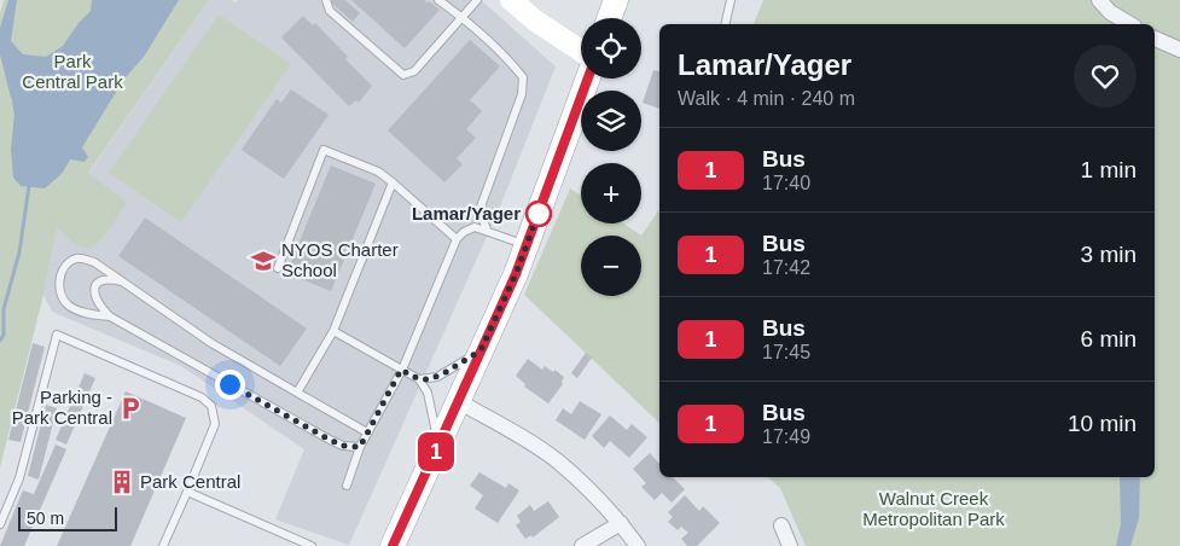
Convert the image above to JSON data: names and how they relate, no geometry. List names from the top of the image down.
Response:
{
  "parks": ["Park Central Park", "Walnut Creek Metropolitan Park"],
  "places": {
    "other": ["Lamar/Yager"],
    "school or university": ["NYOS Charter School"],
    "parking": ["Parking - Park Central"],
    "building": ["Park Central"]
  },
  "lines": ["bus line 1"],
  "scale_bar": "50 m",
  "page": {
    "on_map": "1",
    "map_buttons": ["+", "−"],
    "heading": ["Lamar/Yager", "Walk · 4 min · 240 m"],
    "list": [
      {
        "mark": "1",
        "name": "Bus",
        "note": "17:40",
        "value": "1 min"
      },
      {
        "mark": "1",
        "name": "Bus",
        "note": "17:42",
        "value": "3 min"
      },
      {
        "mark": "1",
        "name": "Bus",
        "note": "17:45",
        "value": "6 min"
      },
      {
        "mark": "1",
        "name": "Bus",
        "note": "17:49",
        "value": "10 min"
      }
    ],
    "scale": "50 m"
  }
}
